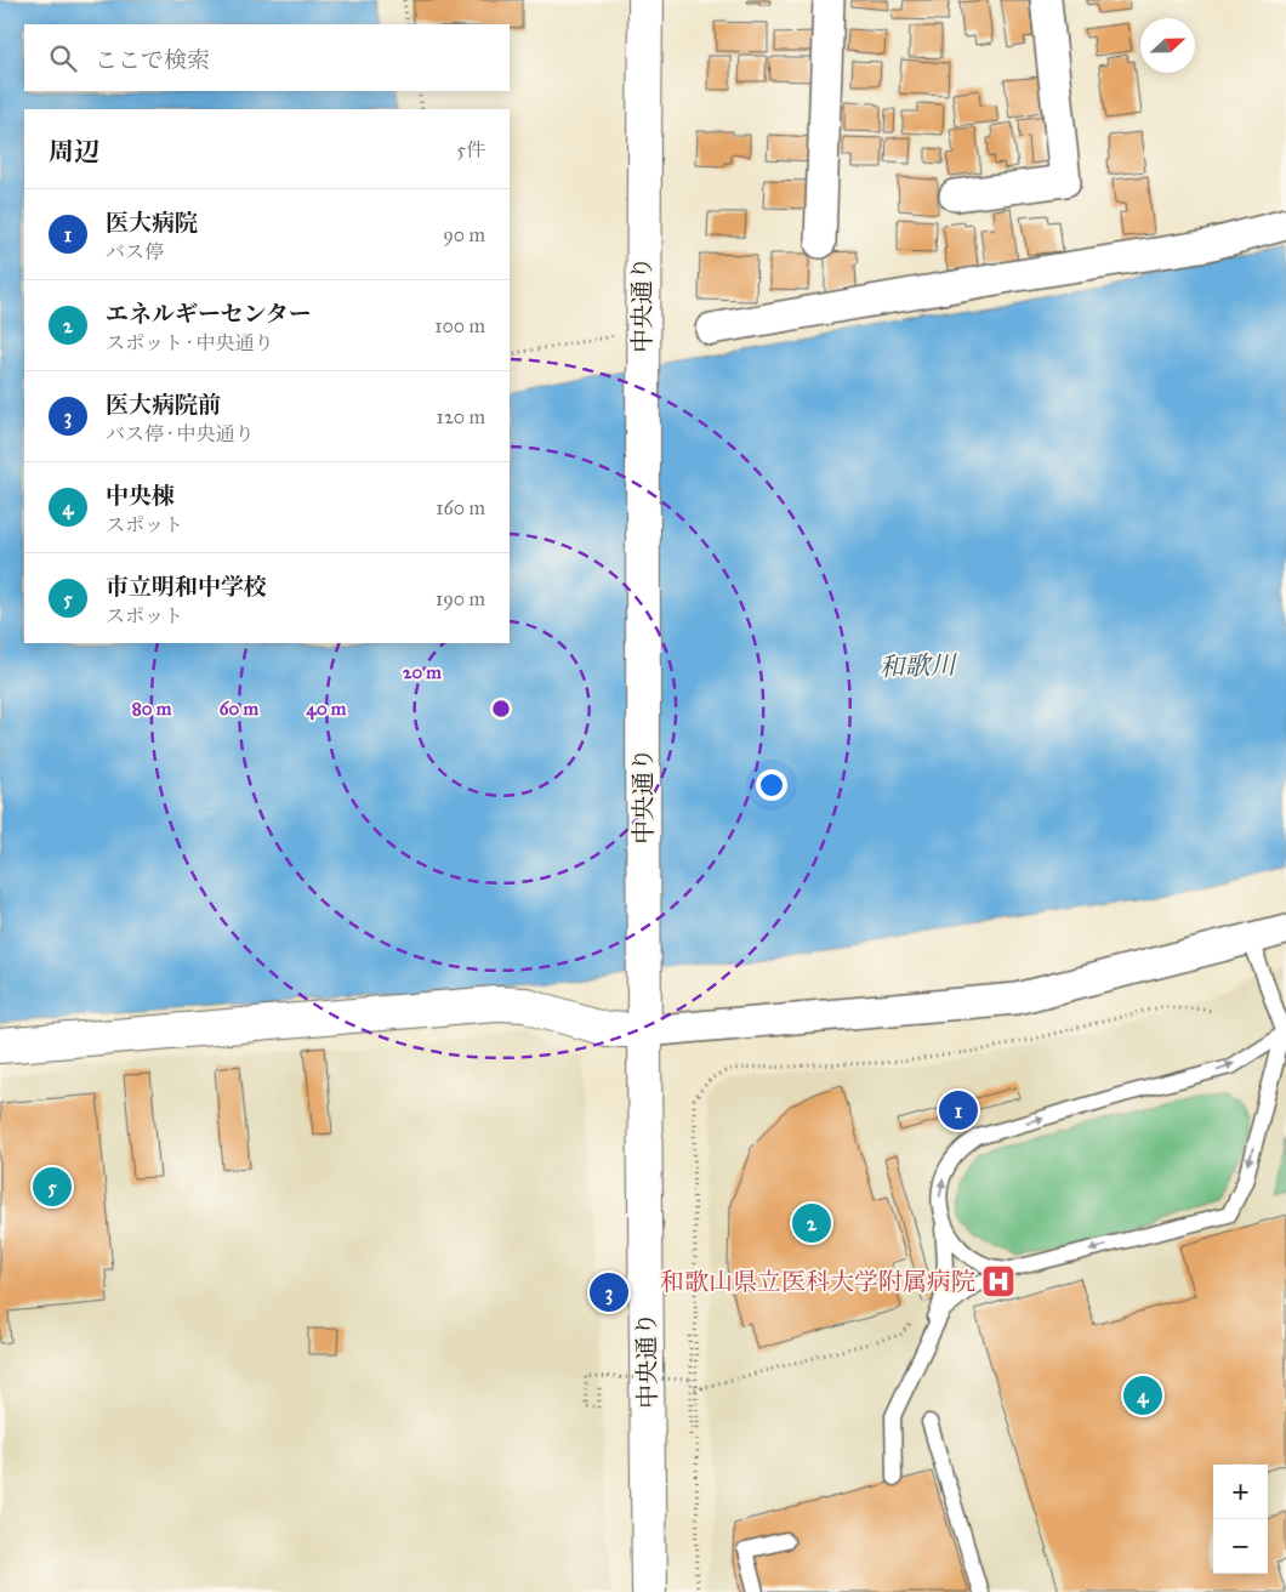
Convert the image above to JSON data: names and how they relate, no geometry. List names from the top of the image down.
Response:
{
  "streets": {
    "main road": ["中央通り"]
  },
  "water": ["和歌川"],
  "places": {
    "hospital": ["和歌山県立医科大学附属病院"]
  },
  "north": "right",
  "page": {
    "search": "ここで検索",
    "heading": ["周辺", "5件"],
    "list": [
      {
        "mark": "1",
        "name": "医大病院",
        "note": "バス停",
        "value": "90 m"
      },
      {
        "mark": "2",
        "name": "エネルギーセンター",
        "note": "スポット · 中央通り",
        "value": "100 m"
      },
      {
        "mark": "3",
        "name": "医大病院前",
        "note": "バス停 · 中央通り",
        "value": "120 m"
      },
      {
        "mark": "4",
        "name": "中央棟",
        "note": "スポット",
        "value": "160 m"
      },
      {
        "mark": "5",
        "name": "市立明和中学校",
        "note": "スポット",
        "value": "190 m"
      }
    ],
    "pins": [
      "1",
      "5",
      "2",
      "3",
      "4"
    ],
    "map_buttons": ["+", "−"]
  },
  "rings": [
    "20 m",
    "80 m",
    "60 m",
    "40 m"
  ]
}
